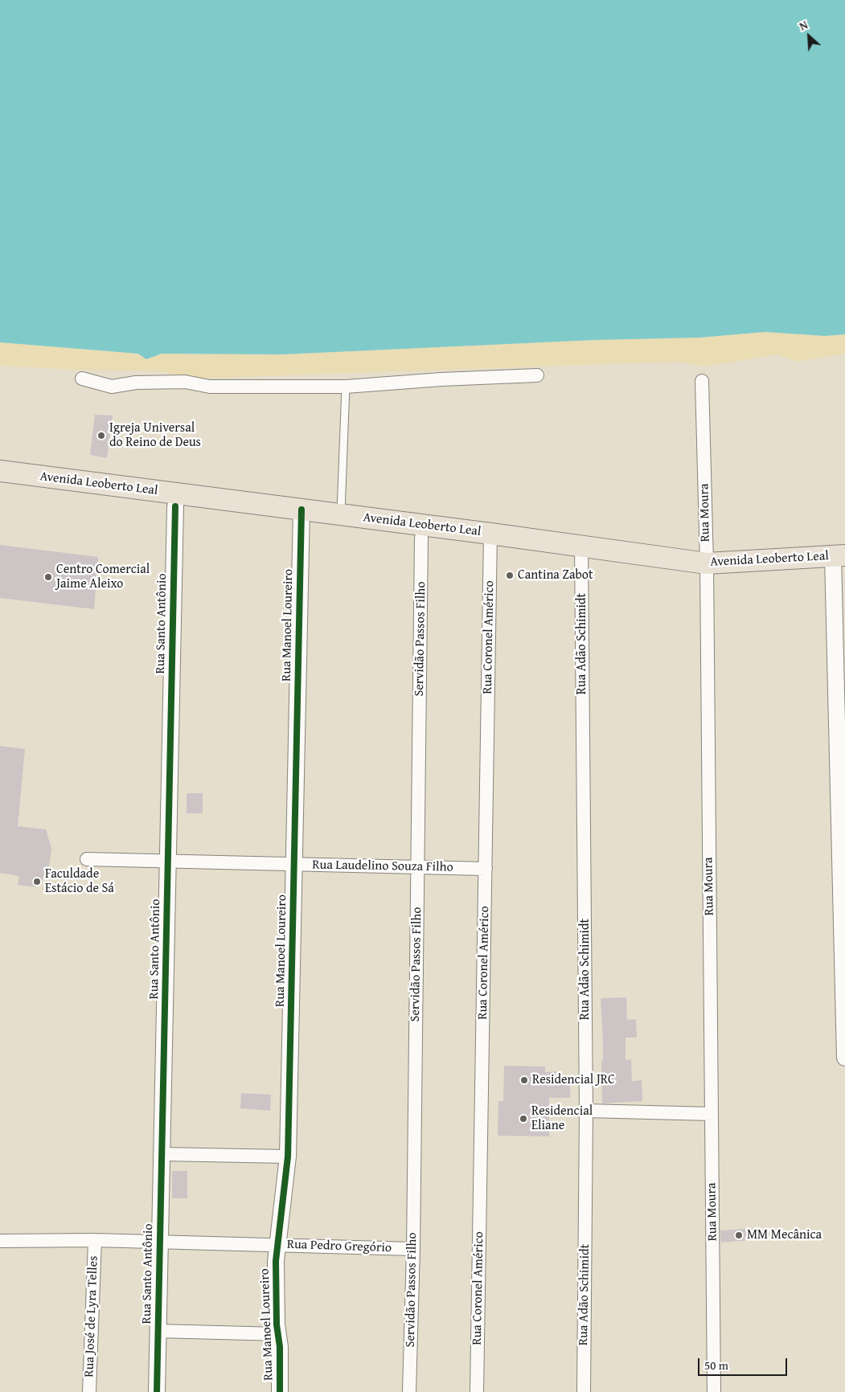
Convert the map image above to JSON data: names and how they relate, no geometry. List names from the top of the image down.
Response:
{
  "streets": {
    "main road": ["Avenida Leoberto Leal"],
    "street": [
      "Rua Moura",
      "Rua Santo Antônio",
      "Rua Manoel Loureiro",
      "Rua Coronel Américo",
      "Servidão Passos Filho",
      "Rua Adão Schimidt",
      "Rua Laudelino Souza Filho",
      "Rua Pedro Gregório",
      "Rua José de Lyra Telles"
    ]
  },
  "crossings": [
    ["Avenida Leoberto Leal", "Rua Moura"],
    ["Avenida Leoberto Leal", "Rua Santo Antônio"],
    ["Avenida Leoberto Leal", "Rua Manoel Loureiro"],
    ["Avenida Leoberto Leal", "Rua Coronel Américo"],
    ["Avenida Leoberto Leal", "Servidão Passos Filho"],
    ["Avenida Leoberto Leal", "Rua Adão Schimidt"],
    ["Rua Santo Antônio", "Rua Laudelino Souza Filho"],
    ["Rua Santo Antônio", "Rua Pedro Gregório"],
    ["Rua Manoel Loureiro", "Rua Laudelino Souza Filho"],
    ["Rua Manoel Loureiro", "Rua Pedro Gregório"],
    ["Rua Coronel Américo", "Rua Laudelino Souza Filho"],
    ["Servidão Passos Filho", "Rua Laudelino Souza Filho"],
    ["Servidão Passos Filho", "Rua Pedro Gregório"],
    ["Rua Pedro Gregório", "Rua José de Lyra Telles"]
  ],
  "places": [
    "Igreja Universal do Reino de Deus",
    "Cantina Zabot",
    "Centro Comercial Jaime Aleixo",
    "Faculdade Estácio de Sá",
    "Residencial JRC",
    "Residencial Eliane",
    "MM Mecânica"
  ],
  "scale_bar": "50 m",
  "north": "top left"
}
